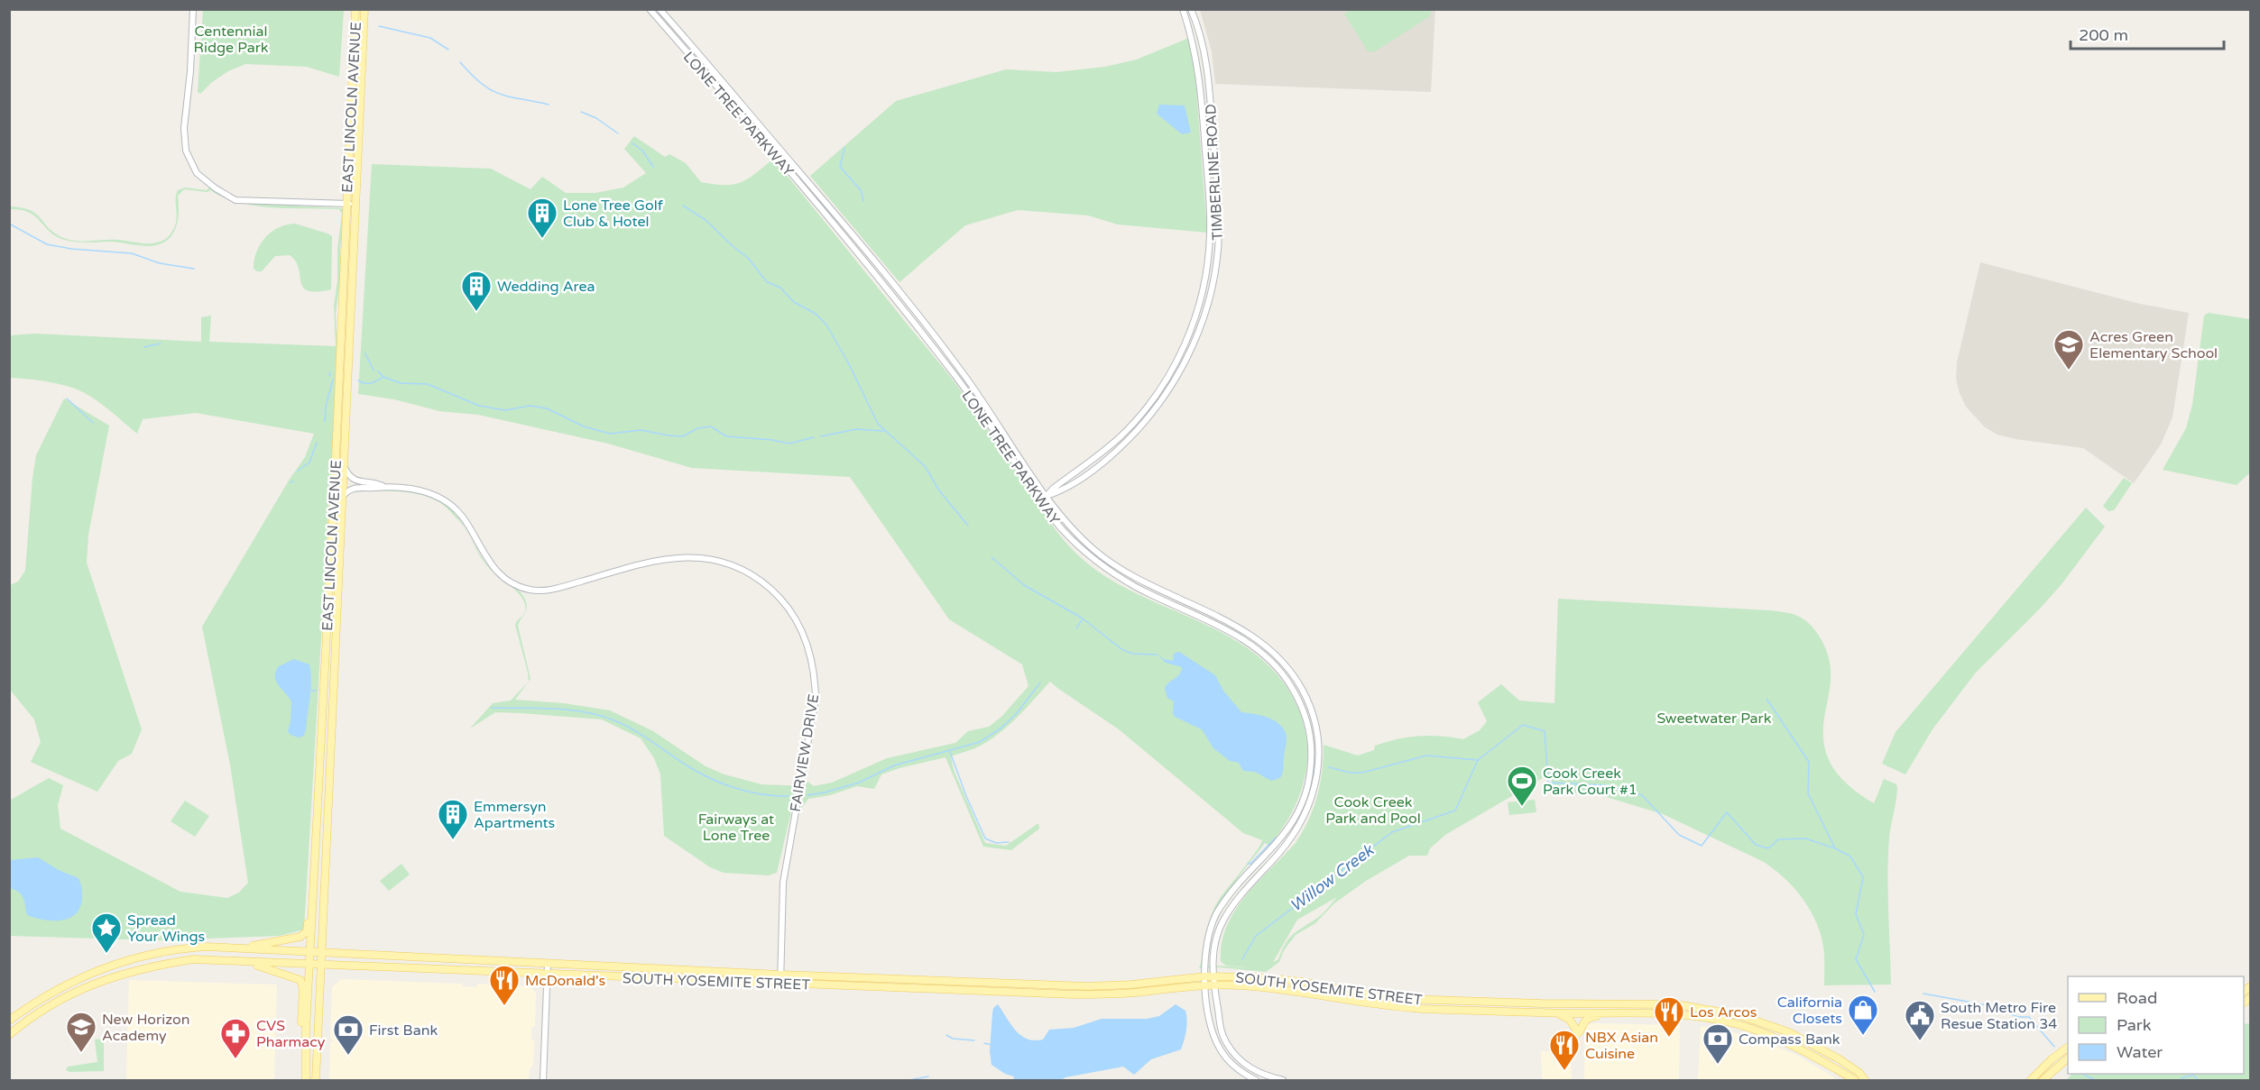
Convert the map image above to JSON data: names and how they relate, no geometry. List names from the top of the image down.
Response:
{
  "streets": {
    "main road": ["EAST LINCOLN AVENUE", "SOUTH YOSEMITE STREET"],
    "street": ["LONE TREE PARKWAY", "TIMBERLINE ROAD", "FAIRVIEW DRIVE"]
  },
  "crossings": [
    ["EAST LINCOLN AVENUE", "FAIRVIEW DRIVE"],
    ["EAST LINCOLN AVENUE", "SOUTH YOSEMITE STREET"],
    ["LONE TREE PARKWAY", "TIMBERLINE ROAD"],
    ["LONE TREE PARKWAY", "SOUTH YOSEMITE STREET"],
    ["FAIRVIEW DRIVE", "SOUTH YOSEMITE STREET"]
  ],
  "water": ["Willow Creek"],
  "parks": [
    "Centennial Ridge Park",
    "Sweetwater Park",
    "Cook Creek Park and Pool",
    "Fairways at Lone Tree"
  ],
  "places": {
    "building": ["Lone Tree Golf Club & Hotel", "Wedding Area", "Emmersyn Apartments"],
    "school or university": ["Acres Green Elementary School", "New Horizon Academy"],
    "sports": ["Cook Creek Park Court #1"],
    "place": ["Spread Your Wings"],
    "restaurant": ["McDonald's", "Los Arcos", "NBX Asian Cuisine"],
    "shop": ["California Closets"],
    "public building": ["South Metro Fire Resue Station 34"],
    "bank": ["First Bank", "Compass Bank"],
    "pharmacy": ["CVS Pharmacy"]
  },
  "legend": ["Road", "Park", "Water"],
  "scale_bar": "200 m"
}
